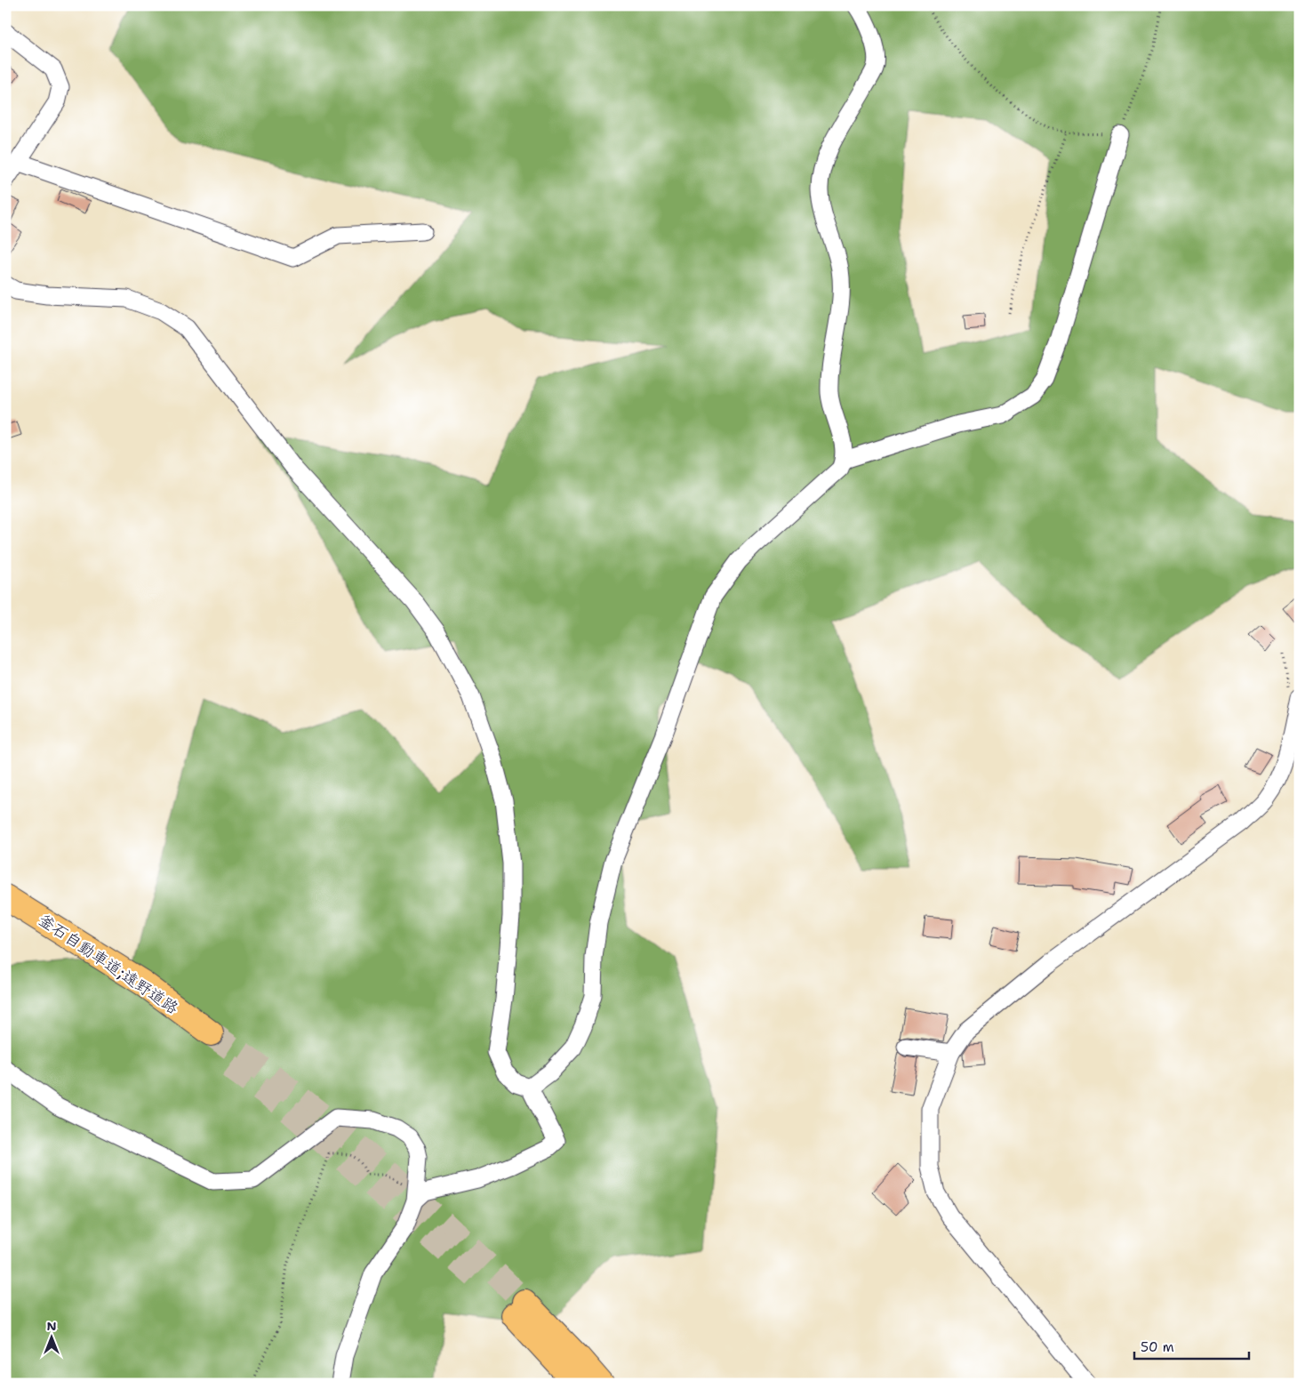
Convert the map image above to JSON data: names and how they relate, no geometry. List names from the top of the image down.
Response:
{
  "streets": {
    "highway": ["釜石自動車道;遠野道路"]
  },
  "scale_bar": "50 m",
  "north": "top"
}
